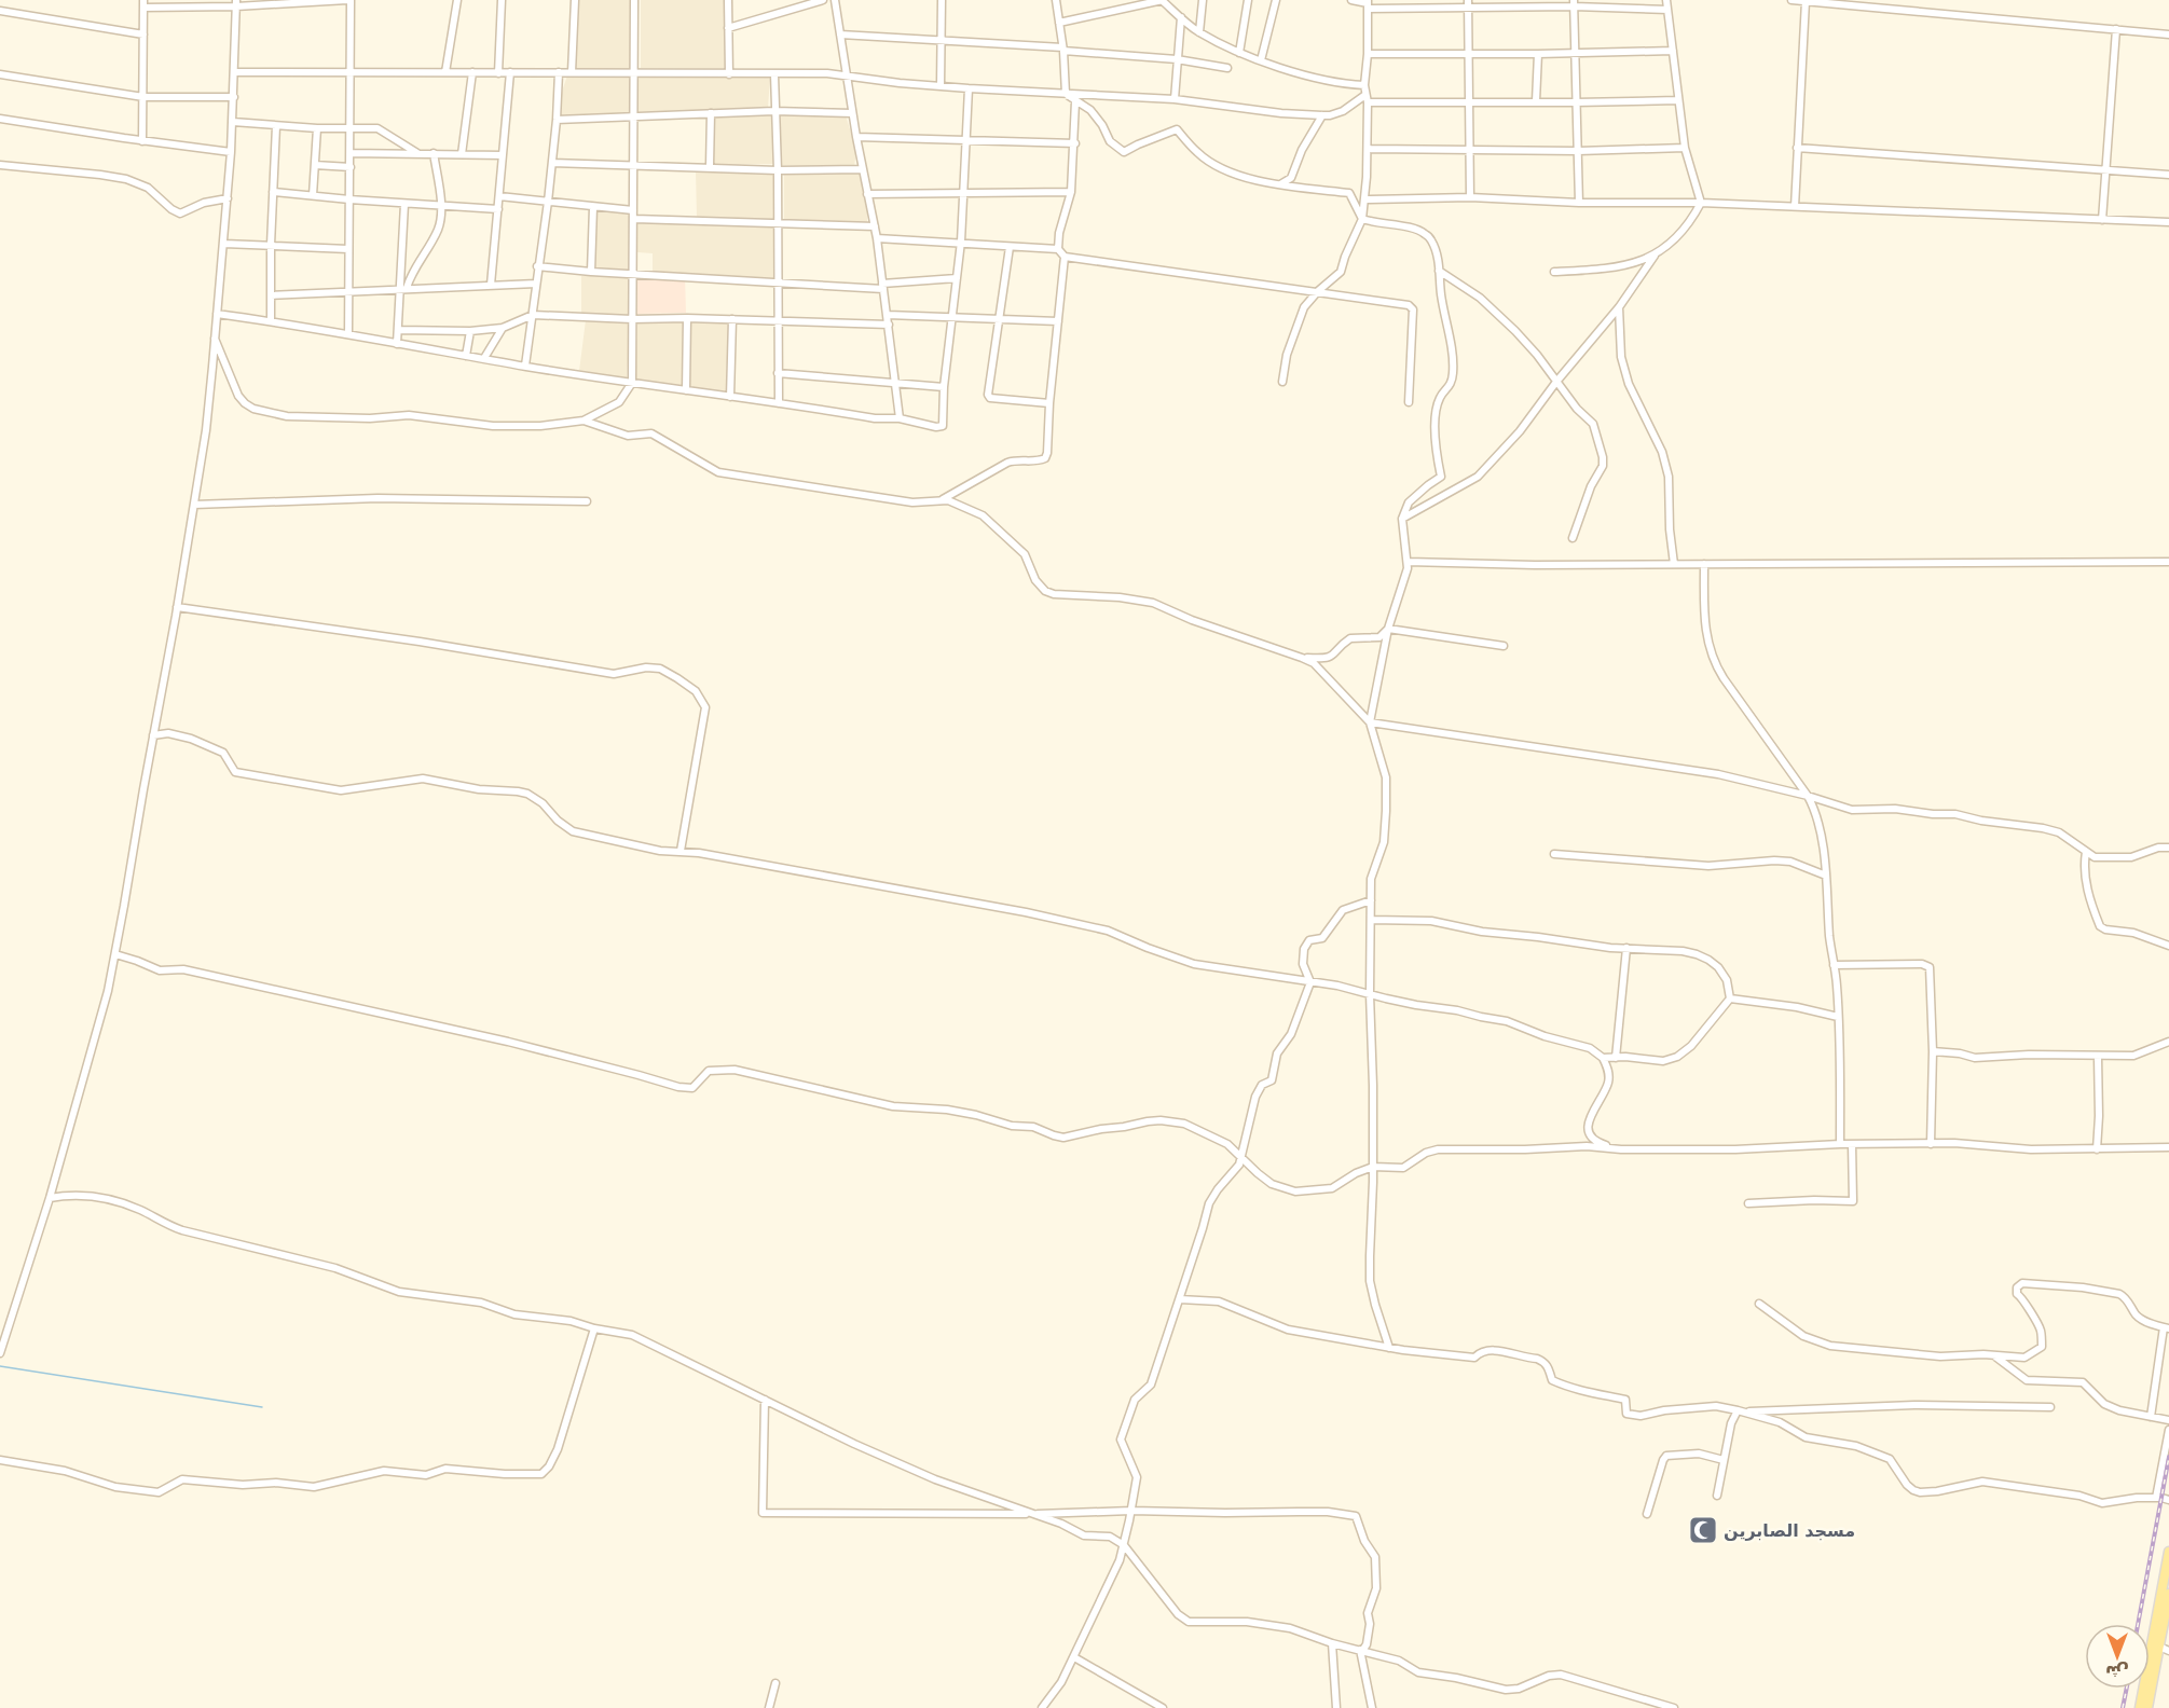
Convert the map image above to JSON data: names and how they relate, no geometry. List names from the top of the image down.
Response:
{
  "places": {
    "mosque": ["مسجد الصابرين"]
  },
  "north": "bottom"
}
